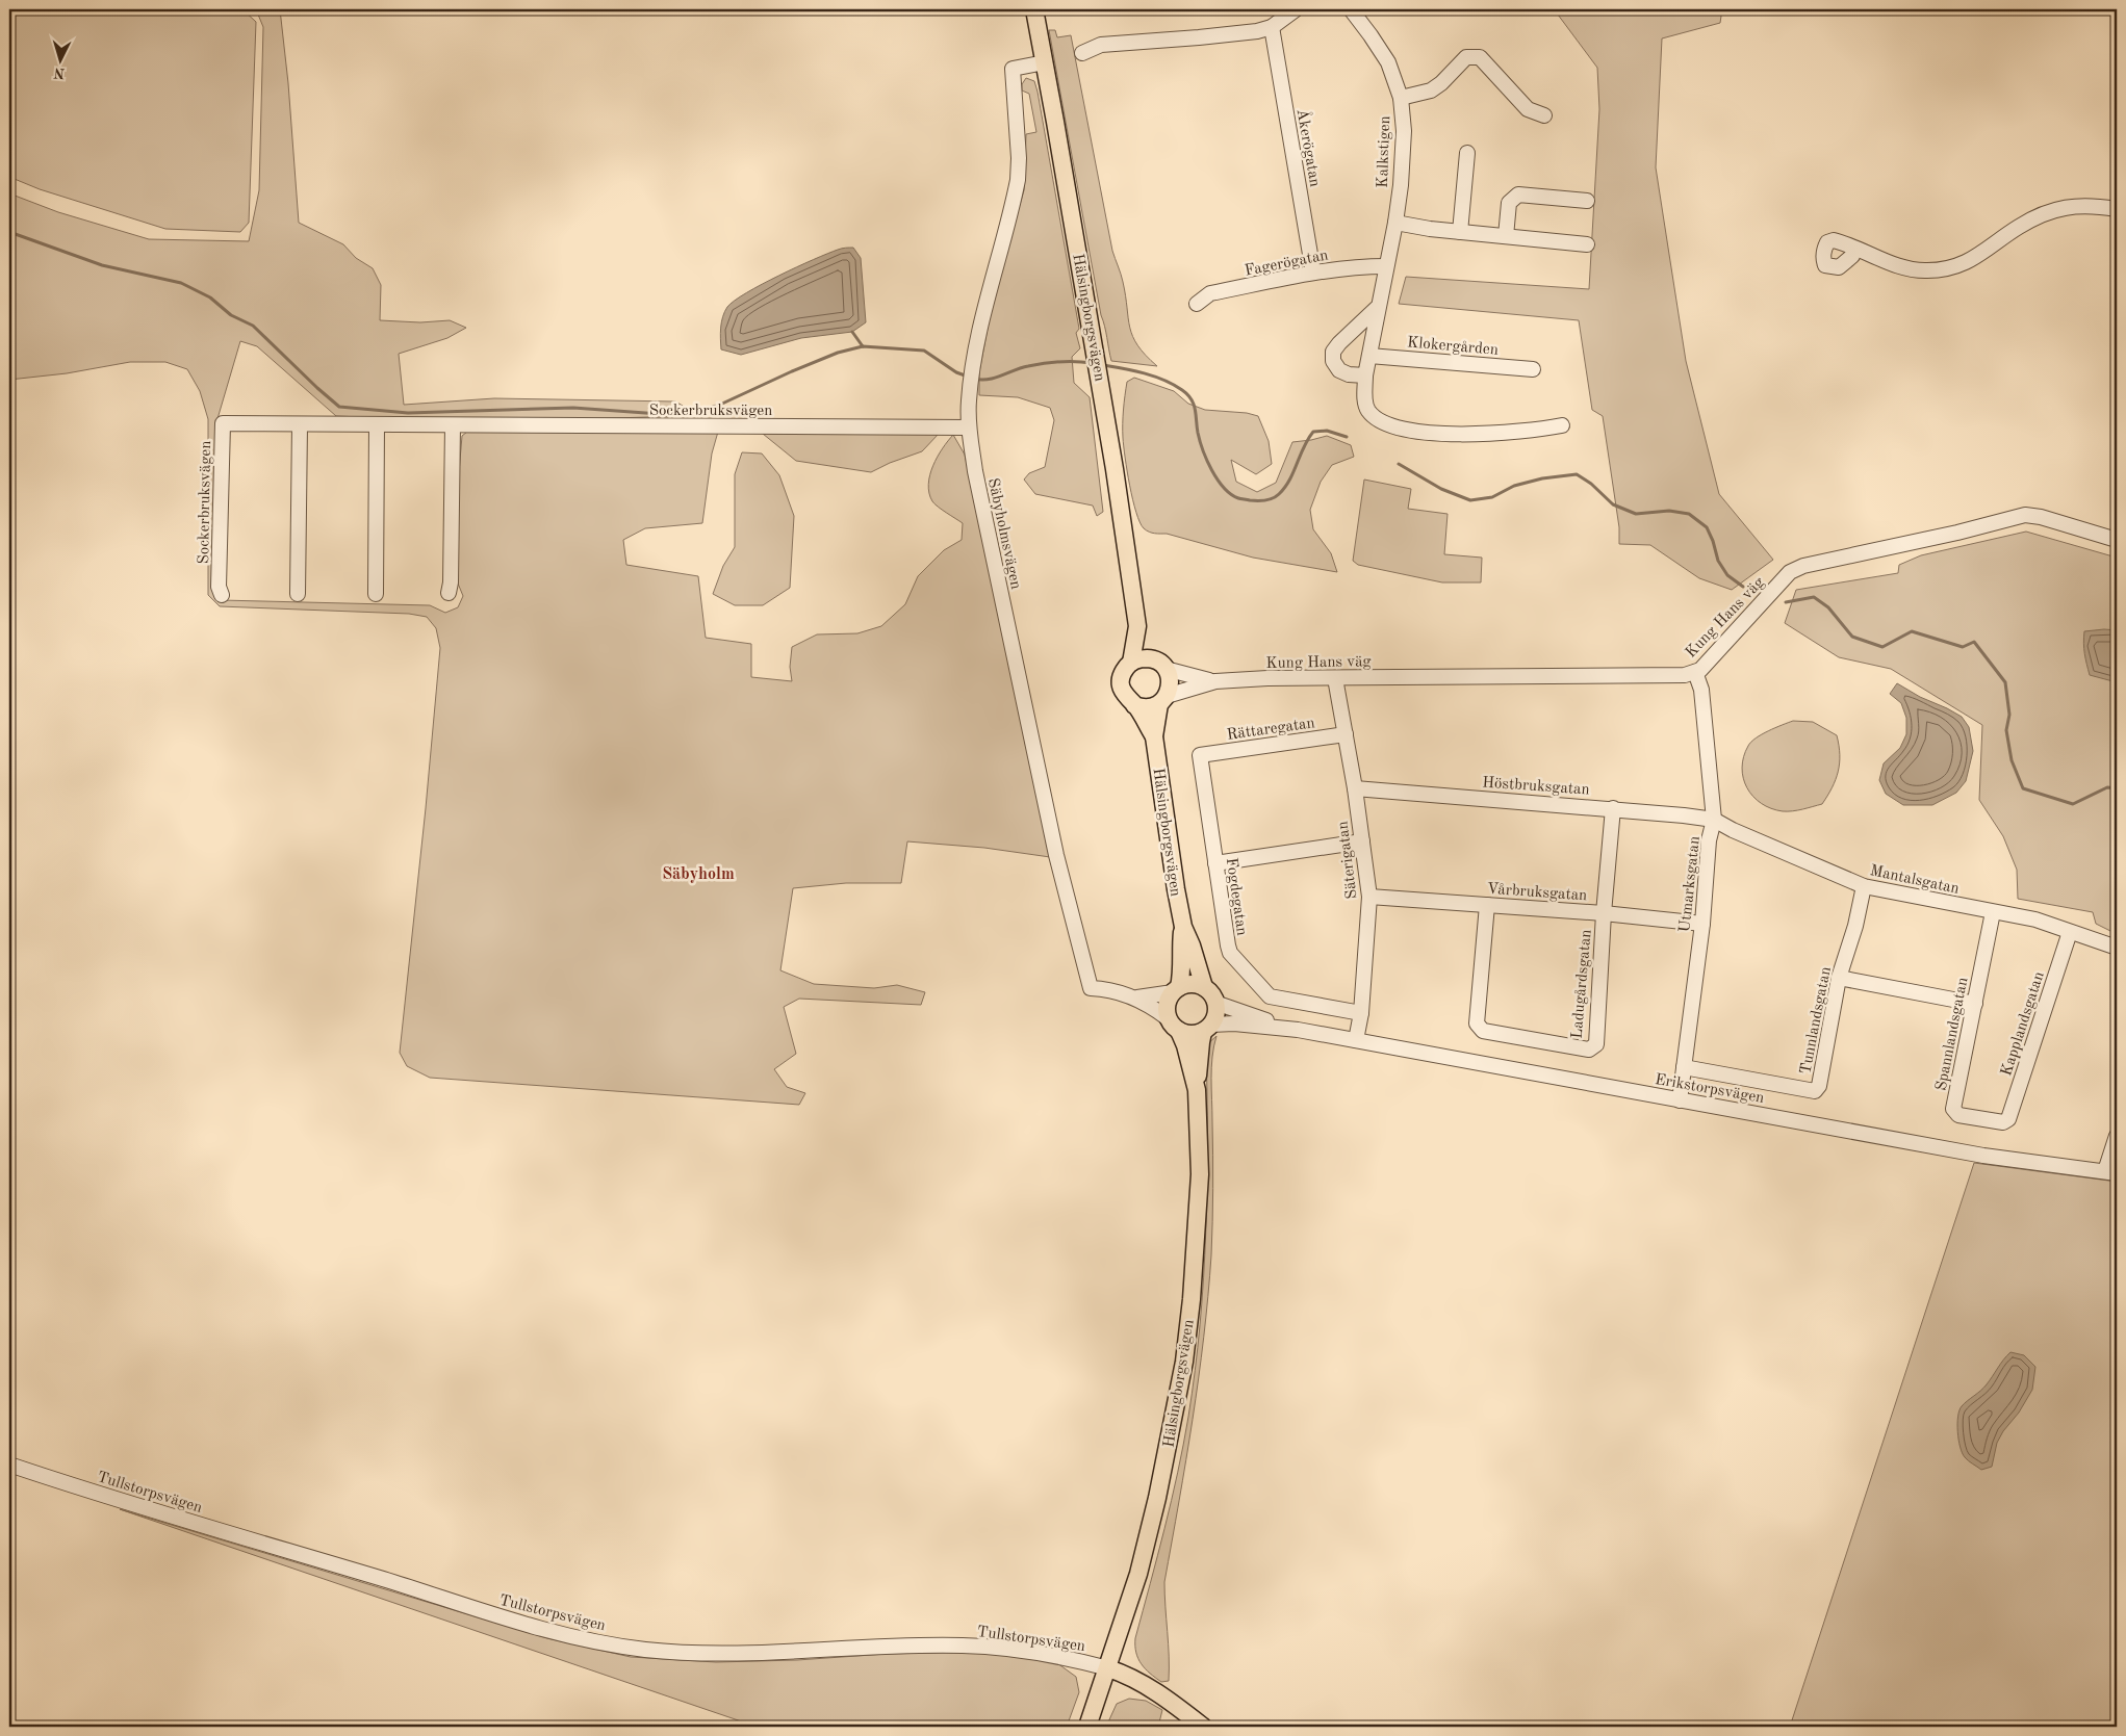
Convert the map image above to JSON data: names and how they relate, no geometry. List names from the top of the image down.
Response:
{
  "streets": {
    "main road": ["Hälsingborgsvägen"],
    "street": [
      "Åkerögatan",
      "Kalkstigen",
      "Fagerögatan",
      "Klokergården",
      "Sockerbruksvägen",
      "Säbyholmsvägen",
      "Kung Hans väg",
      "Rättaregatan",
      "Höstbruksgatan",
      "Säterigatan",
      "Mantalsgatan",
      "Utmarksgatan",
      "Vårbruksgatan",
      "Fogdegatan",
      "Ladugårdsgatan",
      "Tunnlandsgatan",
      "Kapplandsgatan",
      "Spannlandsgatan",
      "Erikstorpsvägen",
      "Tullstorpsvägen"
    ]
  },
  "crossings": [
    ["Åkerögatan", "Fagerögatan"],
    ["Kalkstigen", "Fagerögatan"],
    ["Kalkstigen", "Klokergården"],
    ["Hälsingborgsvägen", "Säbyholmsvägen"],
    ["Hälsingborgsvägen", "Kung Hans väg"],
    ["Hälsingborgsvägen", "Erikstorpsvägen"],
    ["Hälsingborgsvägen", "Tullstorpsvägen"],
    ["Sockerbruksvägen", "Säbyholmsvägen"],
    ["Säbyholmsvägen", "Erikstorpsvägen"],
    ["Kung Hans väg", "Säterigatan"],
    ["Kung Hans väg", "Utmarksgatan"],
    ["Rättaregatan", "Säterigatan"],
    ["Rättaregatan", "Fogdegatan"],
    ["Höstbruksgatan", "Säterigatan"],
    ["Höstbruksgatan", "Mantalsgatan"],
    ["Höstbruksgatan", "Utmarksgatan"],
    ["Höstbruksgatan", "Ladugårdsgatan"],
    ["Säterigatan", "Vårbruksgatan"],
    ["Säterigatan", "Fogdegatan"],
    ["Säterigatan", "Erikstorpsvägen"],
    ["Mantalsgatan", "Utmarksgatan"],
    ["Mantalsgatan", "Tunnlandsgatan"],
    ["Mantalsgatan", "Kapplandsgatan"],
    ["Mantalsgatan", "Spannlandsgatan"],
    ["Utmarksgatan", "Vårbruksgatan"],
    ["Utmarksgatan", "Tunnlandsgatan"],
    ["Utmarksgatan", "Erikstorpsvägen"],
    ["Vårbruksgatan", "Ladugårdsgatan"],
    ["Kapplandsgatan", "Spannlandsgatan"]
  ],
  "districts": ["Säbyholm"],
  "north": "bottom"
}
